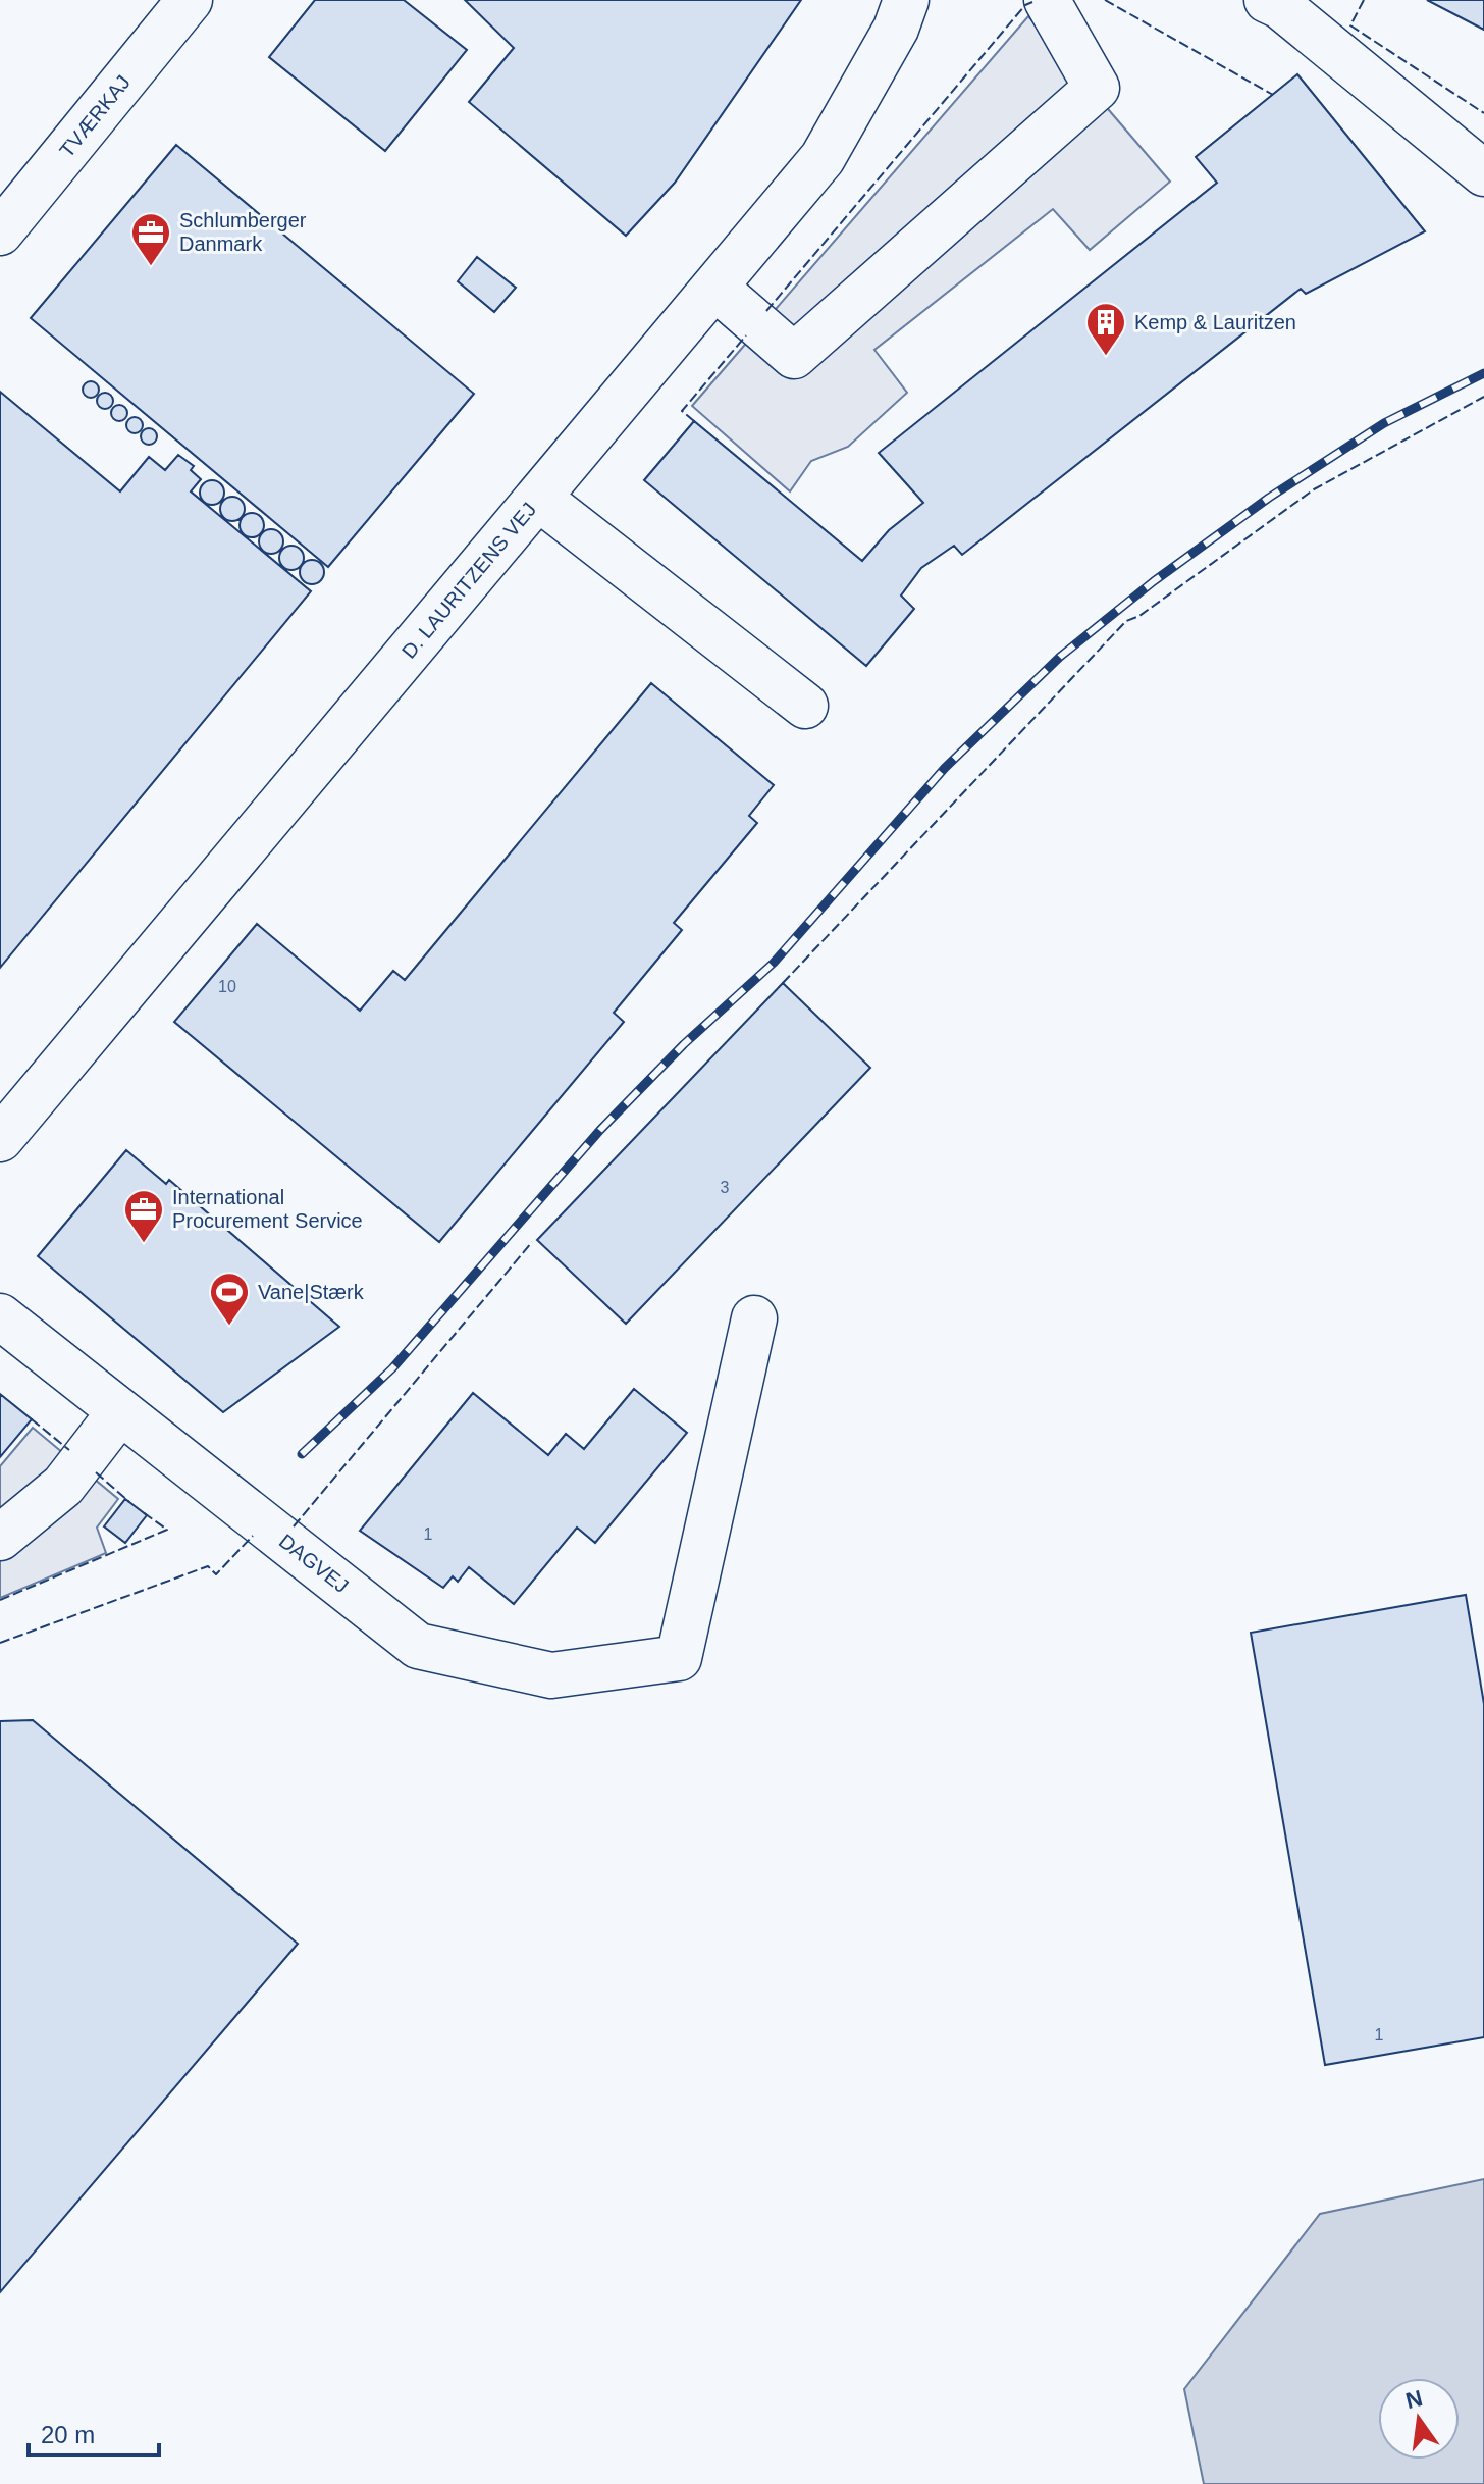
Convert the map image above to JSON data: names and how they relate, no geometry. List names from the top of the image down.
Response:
{
  "streets": {
    "street": ["TVÆRKAJ", "D. LAURITZENS VEJ", "DAGVEJ"]
  },
  "places": {
    "office": ["Schlumberger Danmark", "International Procurement Service"],
    "building": ["Kemp & Lauritzen"],
    "sports": ["Vane|Stærk"]
  },
  "house_numbers": [
    "10",
    "3",
    "1",
    "1"
  ],
  "scale_bar": "20 m",
  "north": "top"
}
